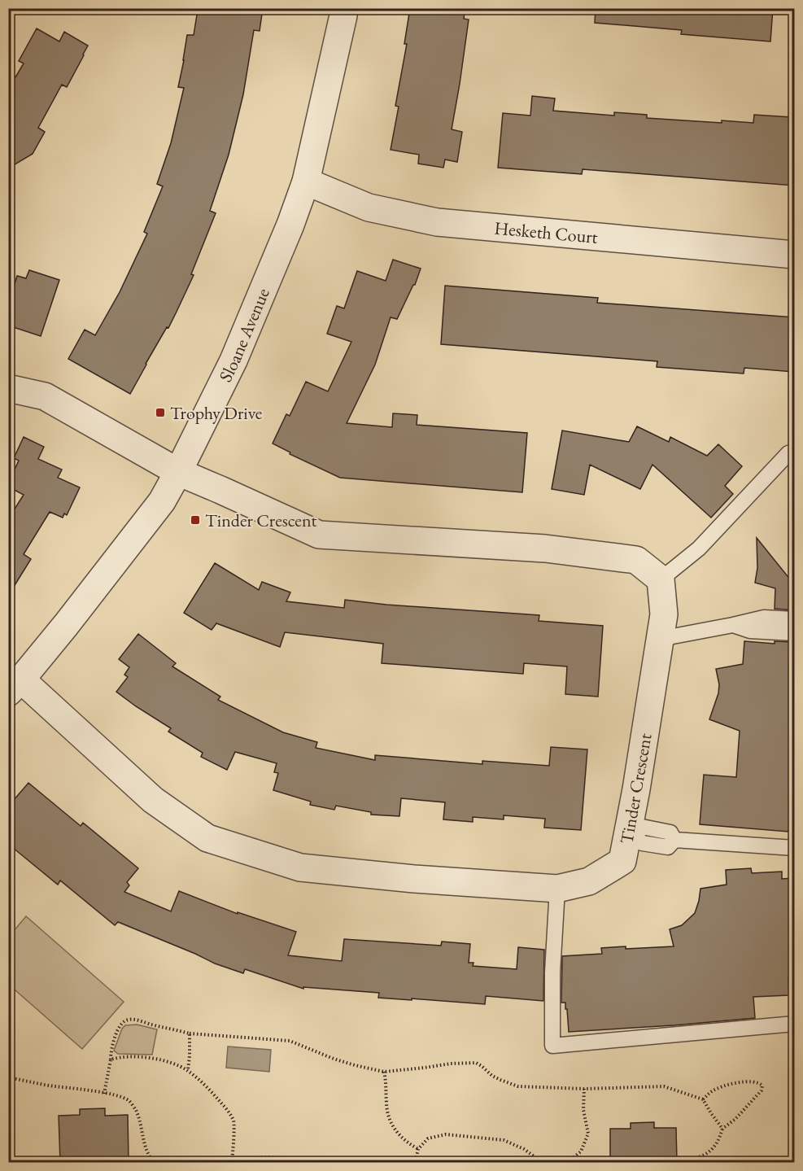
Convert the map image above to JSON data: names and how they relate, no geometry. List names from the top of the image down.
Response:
{
  "streets": {
    "street": ["Hesketh Court", "Sloane Avenue", "Tinder Crescent"]
  },
  "crossings": [
    ["Hesketh Court", "Sloane Avenue"],
    ["Sloane Avenue", "Tinder Crescent"]
  ],
  "places": {
    "transit": ["Trophy Drive", "Tinder Crescent"]
  }
}
